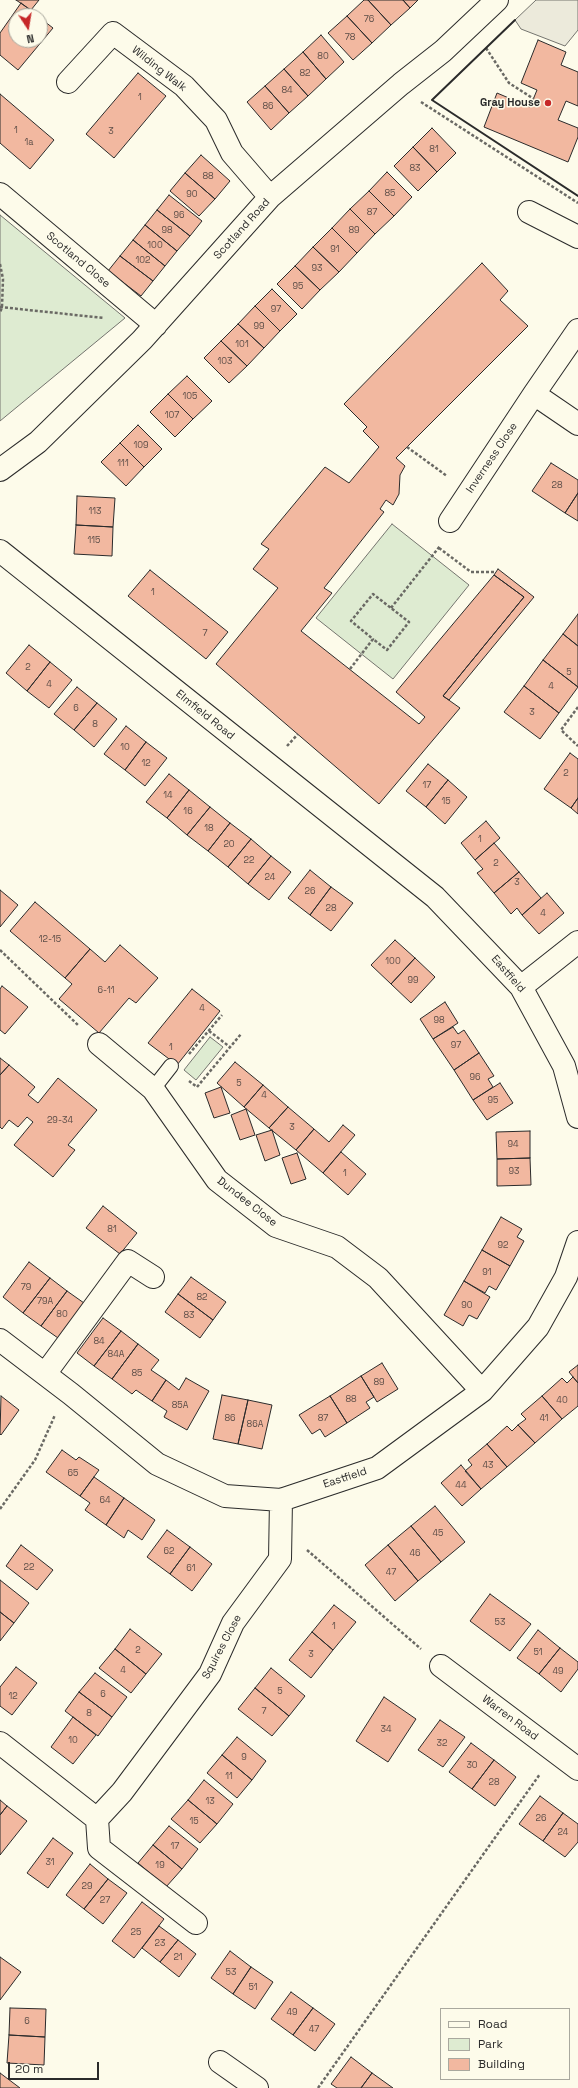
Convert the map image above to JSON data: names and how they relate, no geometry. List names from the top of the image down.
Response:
{
  "streets": {
    "street": [
      "Wilding Walk",
      "Scotland Road",
      "Scotland Close",
      "Inverness Close",
      "Elmfield Road",
      "Eastfield",
      "Dundee Close",
      "Squires Close",
      "Warren Road"
    ]
  },
  "crossings": [
    ["Wilding Walk", "Scotland Road"],
    ["Scotland Road", "Scotland Close"],
    ["Elmfield Road", "Eastfield"],
    ["Eastfield", "Dundee Close"],
    ["Eastfield", "Squires Close"]
  ],
  "places": ["Gray House"],
  "house_numbers": [
    "76",
    "78",
    "80",
    "82",
    "84",
    "1",
    "86",
    "1",
    "3",
    "1a",
    "81",
    "83",
    "88",
    "85",
    "90",
    "87",
    "96",
    "98",
    "89",
    "100",
    "91",
    "102",
    "93",
    "95",
    "97",
    "99",
    "101",
    "103",
    "105",
    "107",
    "109",
    "111",
    "28",
    "113",
    "115",
    "1",
    "7",
    "2",
    "5",
    "4",
    "4",
    "6",
    "3",
    "8",
    "10",
    "12",
    "2",
    "17",
    "14",
    "15",
    "16",
    "18",
    "1",
    "20",
    "22",
    "2",
    "24",
    "3",
    "26",
    "28",
    "4",
    "12-15",
    "100",
    "99",
    "6-11",
    "4",
    "98",
    "97",
    "1",
    "96",
    "5",
    "4",
    "95",
    "29-34",
    "3",
    "94",
    "93",
    "1",
    "81",
    "92",
    "91",
    "79",
    "82",
    "79A",
    "90",
    "80",
    "83",
    "84",
    "84A",
    "85",
    "89",
    "88",
    "40",
    "85A",
    "86",
    "87",
    "41",
    "86A",
    "43",
    "65",
    "44",
    "64",
    "45",
    "62",
    "46",
    "22",
    "61",
    "47",
    "53",
    "1",
    "2",
    "51",
    "3",
    "4",
    "49",
    "5",
    "6",
    "12",
    "7",
    "8",
    "34",
    "10",
    "32",
    "9",
    "30",
    "11",
    "28",
    "13",
    "26",
    "15",
    "24",
    "17",
    "31",
    "19",
    "29",
    "27",
    "25",
    "23",
    "21",
    "53",
    "51",
    "49",
    "6",
    "47"
  ],
  "legend": ["Road", "Park", "Building"],
  "scale_bar": "20 m",
  "north": "bottom"
}
